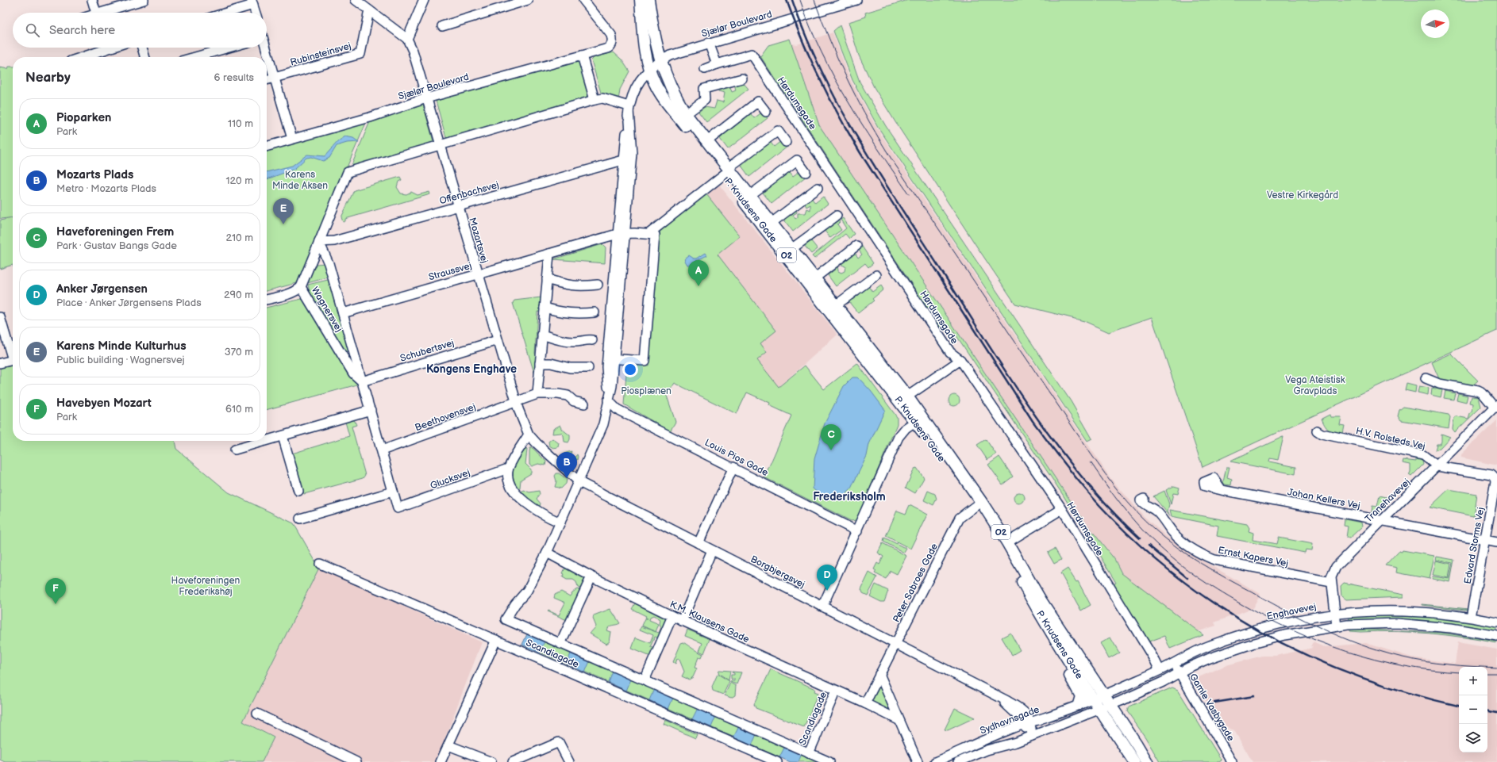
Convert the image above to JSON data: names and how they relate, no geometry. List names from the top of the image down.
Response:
{
  "streets": {
    "main road": ["P. Knudsens Gade", "O2"],
    "street": [
      "Sjælør Boulevard",
      "Rubinsteinsvej",
      "Hørdumsgade",
      "Offenbachsvej",
      "Mozartsvej",
      "Straussvej",
      "Wagnersvej",
      "Schubertsvej",
      "Beethovensvej",
      "H.V. Rolsteds Vej",
      "Louis Pios Gade",
      "Glucksvej",
      "Johan Kellers Vej",
      "Tranehavevej",
      "Edvard Storms Vej",
      "Ernst Kapers Vej",
      "Borgbjergsvej",
      "Peter Sabroes Gade",
      "Enghavevej",
      "K.M. Klausens Gade",
      "Scandiagade",
      "Gamle Vasbygade",
      "Sydhavnsgade"
    ]
  },
  "crossings": [
    ["Sjælør Boulevard", "P. Knudsens Gade"],
    ["Sjælør Boulevard", "Mozartsvej"],
    ["Sjælør Boulevard", "O2"],
    ["Hørdumsgade", "Enghavevej"],
    ["Offenbachsvej", "Mozartsvej"],
    ["Offenbachsvej", "Wagnersvej"],
    ["P. Knudsens Gade", "O2"],
    ["P. Knudsens Gade", "Straussvej"],
    ["P. Knudsens Gade", "Peter Sabroes Gade"],
    ["P. Knudsens Gade", "Enghavevej"],
    ["P. Knudsens Gade", "Sydhavnsgade"],
    ["Mozartsvej", "Straussvej"],
    ["Mozartsvej", "Wagnersvej"],
    ["Mozartsvej", "Schubertsvej"],
    ["Mozartsvej", "Beethovensvej"],
    ["Mozartsvej", "Borgbjergsvej"],
    ["O2", "Enghavevej"],
    ["O2", "Sydhavnsgade"],
    ["Straussvej", "Wagnersvej"],
    ["Wagnersvej", "Schubertsvej"],
    ["Wagnersvej", "Beethovensvej"],
    ["Wagnersvej", "Glucksvej"],
    ["H.V. Rolsteds Vej", "Tranehavevej"],
    ["H.V. Rolsteds Vej", "Edvard Storms Vej"],
    ["Johan Kellers Vej", "Tranehavevej"],
    ["Johan Kellers Vej", "Edvard Storms Vej"],
    ["Tranehavevej", "Ernst Kapers Vej"],
    ["Tranehavevej", "Enghavevej"],
    ["Edvard Storms Vej", "Enghavevej"],
    ["Borgbjergsvej", "Peter Sabroes Gade"],
    ["Borgbjergsvej", "Sydhavnsgade"],
    ["Peter Sabroes Gade", "K.M. Klausens Gade"],
    ["Enghavevej", "Gamle Vasbygade"],
    ["Enghavevej", "Sydhavnsgade"],
    ["K.M. Klausens Gade", "Scandiagade"]
  ],
  "districts": ["Kongens Enghave", "Frederiksholm"],
  "parks": [
    "Karens Minde Aksen",
    "Vestre Kirkegård",
    "Vega Ateistisk Gravplads",
    "Piosplænen",
    "Haveforeningen Frederikshøj"
  ],
  "north": "right",
  "page": {
    "search": "Search here",
    "heading": ["Nearby", "6 results"],
    "list": [
      {
        "mark": "A",
        "name": "Pioparken",
        "note": "Park",
        "value": "110 m"
      },
      {
        "mark": "B",
        "name": "Mozarts Plads",
        "note": "Metro · Mozarts Plads",
        "value": "120 m"
      },
      {
        "mark": "C",
        "name": "Haveforeningen Frem",
        "note": "Park · Gustav Bangs Gade",
        "value": "210 m"
      },
      {
        "mark": "D",
        "name": "Anker Jørgensen",
        "note": "Place · Anker Jørgensens Plads",
        "value": "290 m"
      },
      {
        "mark": "E",
        "name": "Karens Minde Kulturhus",
        "note": "Public building · Wagnersvej",
        "value": "370 m"
      },
      {
        "mark": "F",
        "name": "Havebyen Mozart",
        "note": "Park",
        "value": "610 m"
      }
    ],
    "pins": [
      "E",
      "A",
      "C",
      "B",
      "D",
      "F"
    ],
    "map_buttons": ["+", "−"]
  }
}
